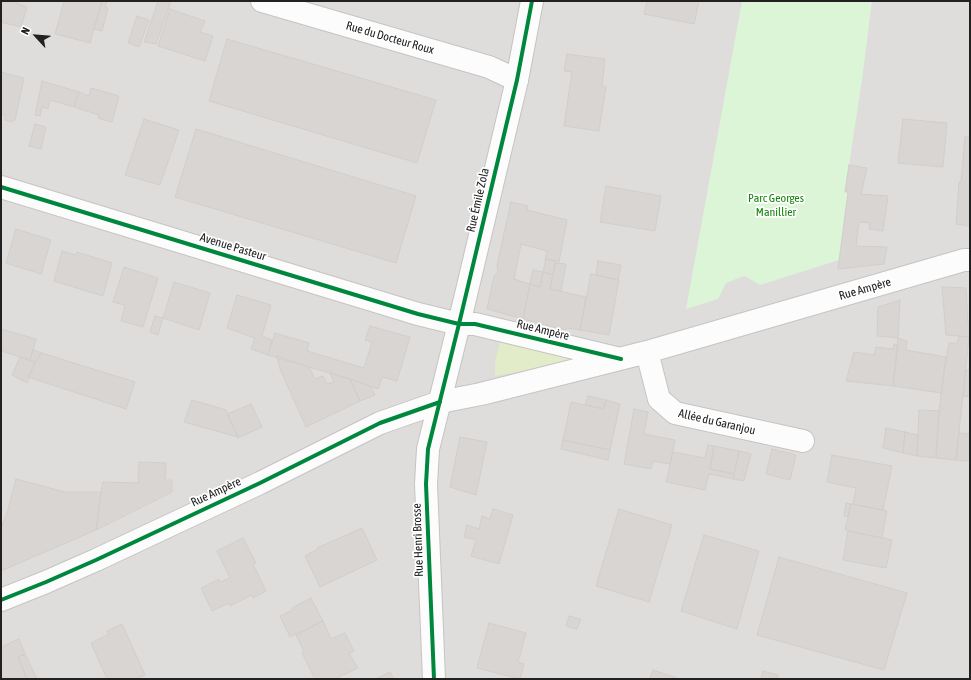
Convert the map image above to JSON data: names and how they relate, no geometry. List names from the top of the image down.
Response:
{
  "streets": {
    "street": [
      "Rue du Docteur Roux",
      "Rue Émile Zola",
      "Avenue Pasteur",
      "Rue Ampère",
      "Allée du Garanjou",
      "Rue Henri Brosse"
    ]
  },
  "crossings": [
    ["Rue du Docteur Roux", "Rue Émile Zola"],
    ["Rue Émile Zola", "Avenue Pasteur"],
    ["Rue Émile Zola", "Rue Ampère"],
    ["Rue Émile Zola", "Rue Henri Brosse"],
    ["Avenue Pasteur", "Rue Ampère"],
    ["Rue Ampère", "Allée du Garanjou"],
    ["Rue Ampère", "Rue Henri Brosse"]
  ],
  "parks": ["Parc Georges Manillier"],
  "north": "top left"
}
